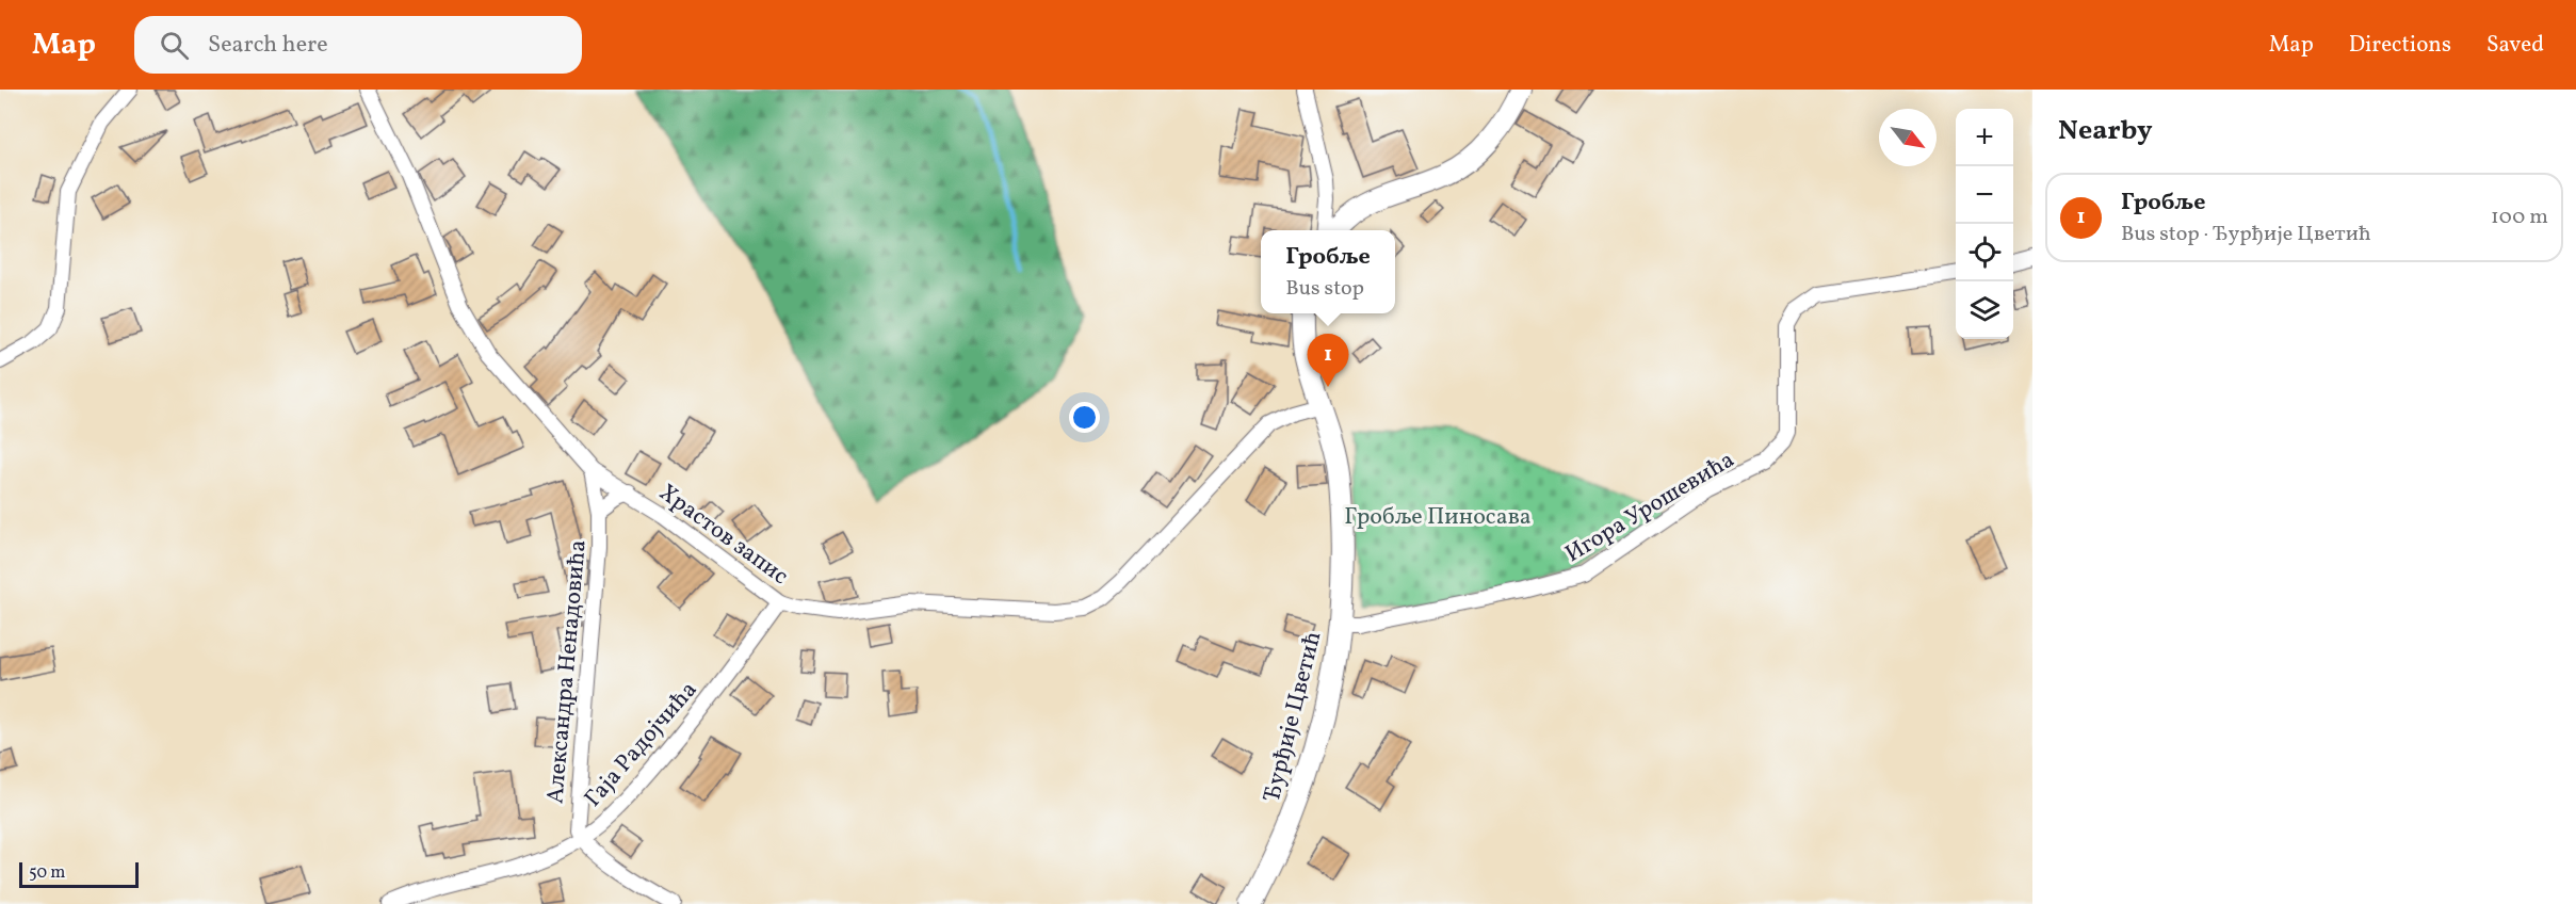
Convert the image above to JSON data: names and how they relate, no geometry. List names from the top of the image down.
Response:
{
  "streets": {
    "street": [
      "Игора Урошевића",
      "Храстов запис",
      "Александра Ненадовића",
      "Ђурђије Цветић",
      "Гаја Радојчића"
    ]
  },
  "crossings": [
    ["Игора Урошевића", "Ђурђије Цветић"],
    ["Храстов запис", "Александра Ненадовића"],
    ["Храстов запис", "Ђурђије Цветић"],
    ["Храстов запис", "Гаја Радојчића"],
    ["Александра Ненадовића", "Гаја Радојчића"]
  ],
  "parks": ["Гробље Пиносава"],
  "scale_bar": "50 m",
  "north": "bottom right",
  "page": {
    "header": "Map",
    "search": "Search here",
    "nav": ["Map", "Directions", "Saved"],
    "heading": "Nearby",
    "map_buttons": ["+", "−"],
    "list": [
      {
        "mark": "1",
        "name": "Гробље",
        "note": "Bus stop · Ђурђије Цветић",
        "value": "100 m"
      }
    ],
    "popup": ["Гробље", "Bus stop"],
    "pins": "1",
    "scale": "50 m"
  }
}
